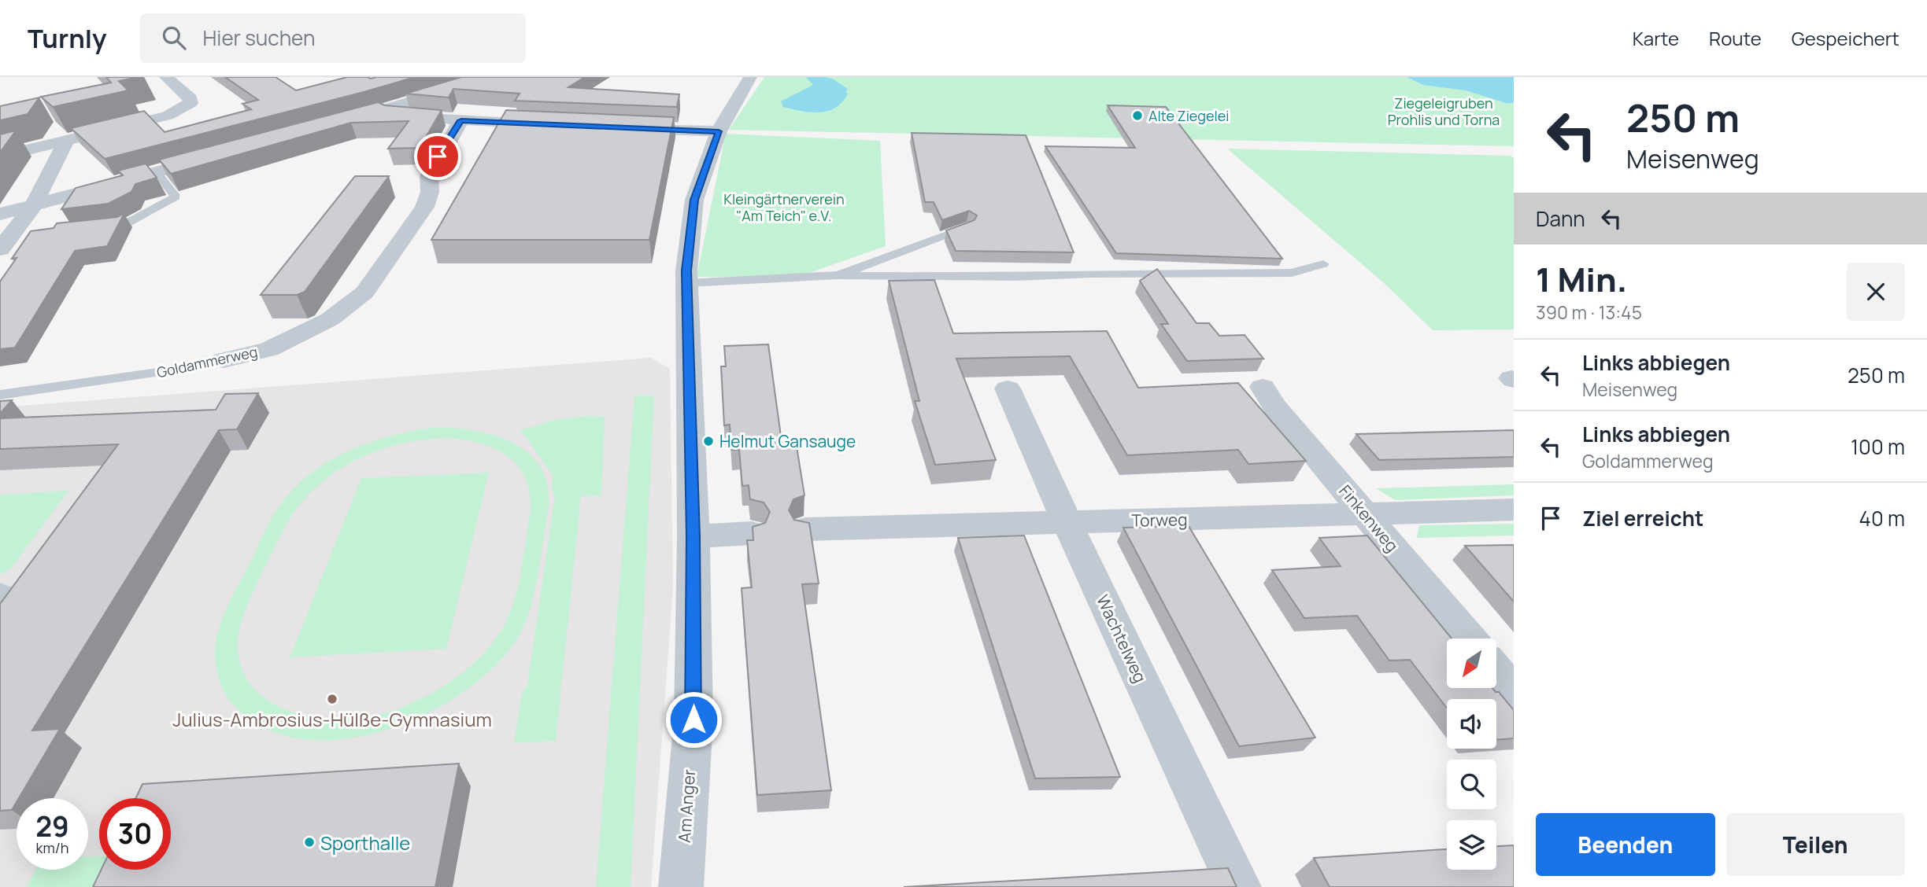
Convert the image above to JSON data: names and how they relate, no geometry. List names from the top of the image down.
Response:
{
  "streets": {
    "street": [
      "Goldammerweg",
      "Finkenweg",
      "Torweg",
      "Wachtelweg",
      "Am Anger"
    ]
  },
  "crossings": [
    ["Finkenweg", "Torweg"],
    ["Torweg", "Wachtelweg"]
  ],
  "parks": ["Ziegeleigruben Prohlis und Torna", "Kleingärtnerverein \"Am Teich\" e.V."],
  "places": [
    "Alte Ziegelei",
    "Helmut Gansauge",
    "Julius-Ambrosius-Hülße-Gymnasium",
    "Sporthalle"
  ],
  "north": "bottom left",
  "page": {
    "header": "Turnly",
    "search": "Hier suchen",
    "nav": ["Karte", "Route", "Gespeichert"],
    "turn": ["250 m", "Meisenweg"],
    "then": "Dann",
    "heading": ["1 Min.", "390 m · 13:45"],
    "list": [
      {
        "name": "Links abbiegen",
        "note": "Meisenweg",
        "value": "250 m"
      },
      {
        "name": "Links abbiegen",
        "note": "Goldammerweg",
        "value": "100 m"
      },
      {
        "name": "Ziel erreicht",
        "value": "40 m"
      }
    ],
    "speed": "29 km/h",
    "limit": "30",
    "buttons": ["Beenden", "Teilen"]
  }
}
